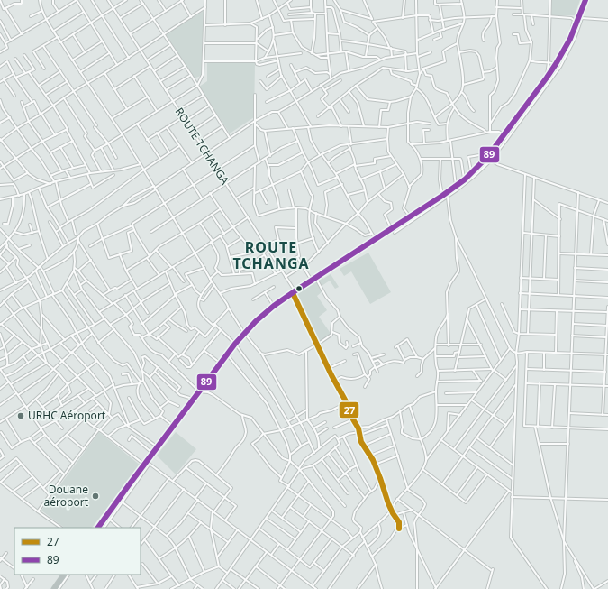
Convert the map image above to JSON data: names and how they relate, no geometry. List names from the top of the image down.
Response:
{
  "streets": {
    "street": ["ROUTE TCHANGA"]
  },
  "districts": ["ROUTE TCHANGA"],
  "places": ["URHC Aéroport", "Douane aéroport"],
  "lines": ["transit line 89", "transit line 27"],
  "legend": ["27", "89"]
}
